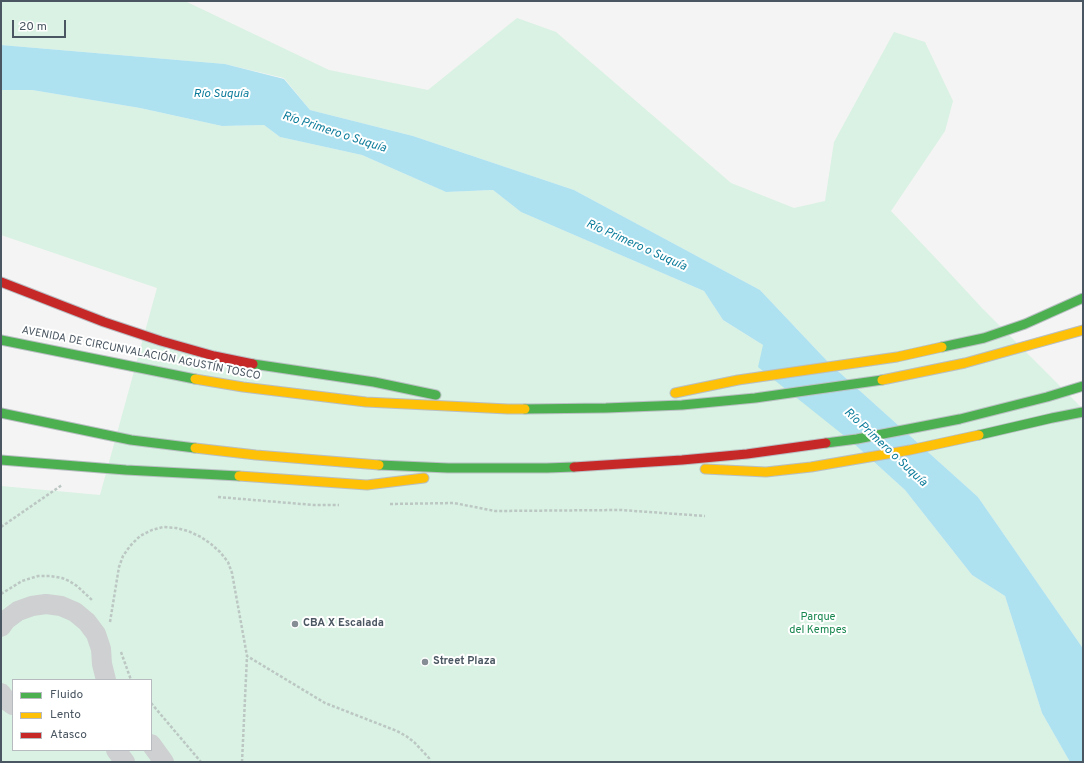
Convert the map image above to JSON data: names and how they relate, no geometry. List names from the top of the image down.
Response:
{
  "streets": {
    "highway": ["AVENIDA DE CIRCUNVALACIÓN AGUSTÍN TOSCO"]
  },
  "water": ["Río Suquía", "Río Primero o Suquía"],
  "parks": ["Parque del Kempes"],
  "places": ["CBA X Escalada", "Street Plaza"],
  "legend": ["Fluido", "Lento", "Atasco"],
  "scale_bar": "20 m"
}
